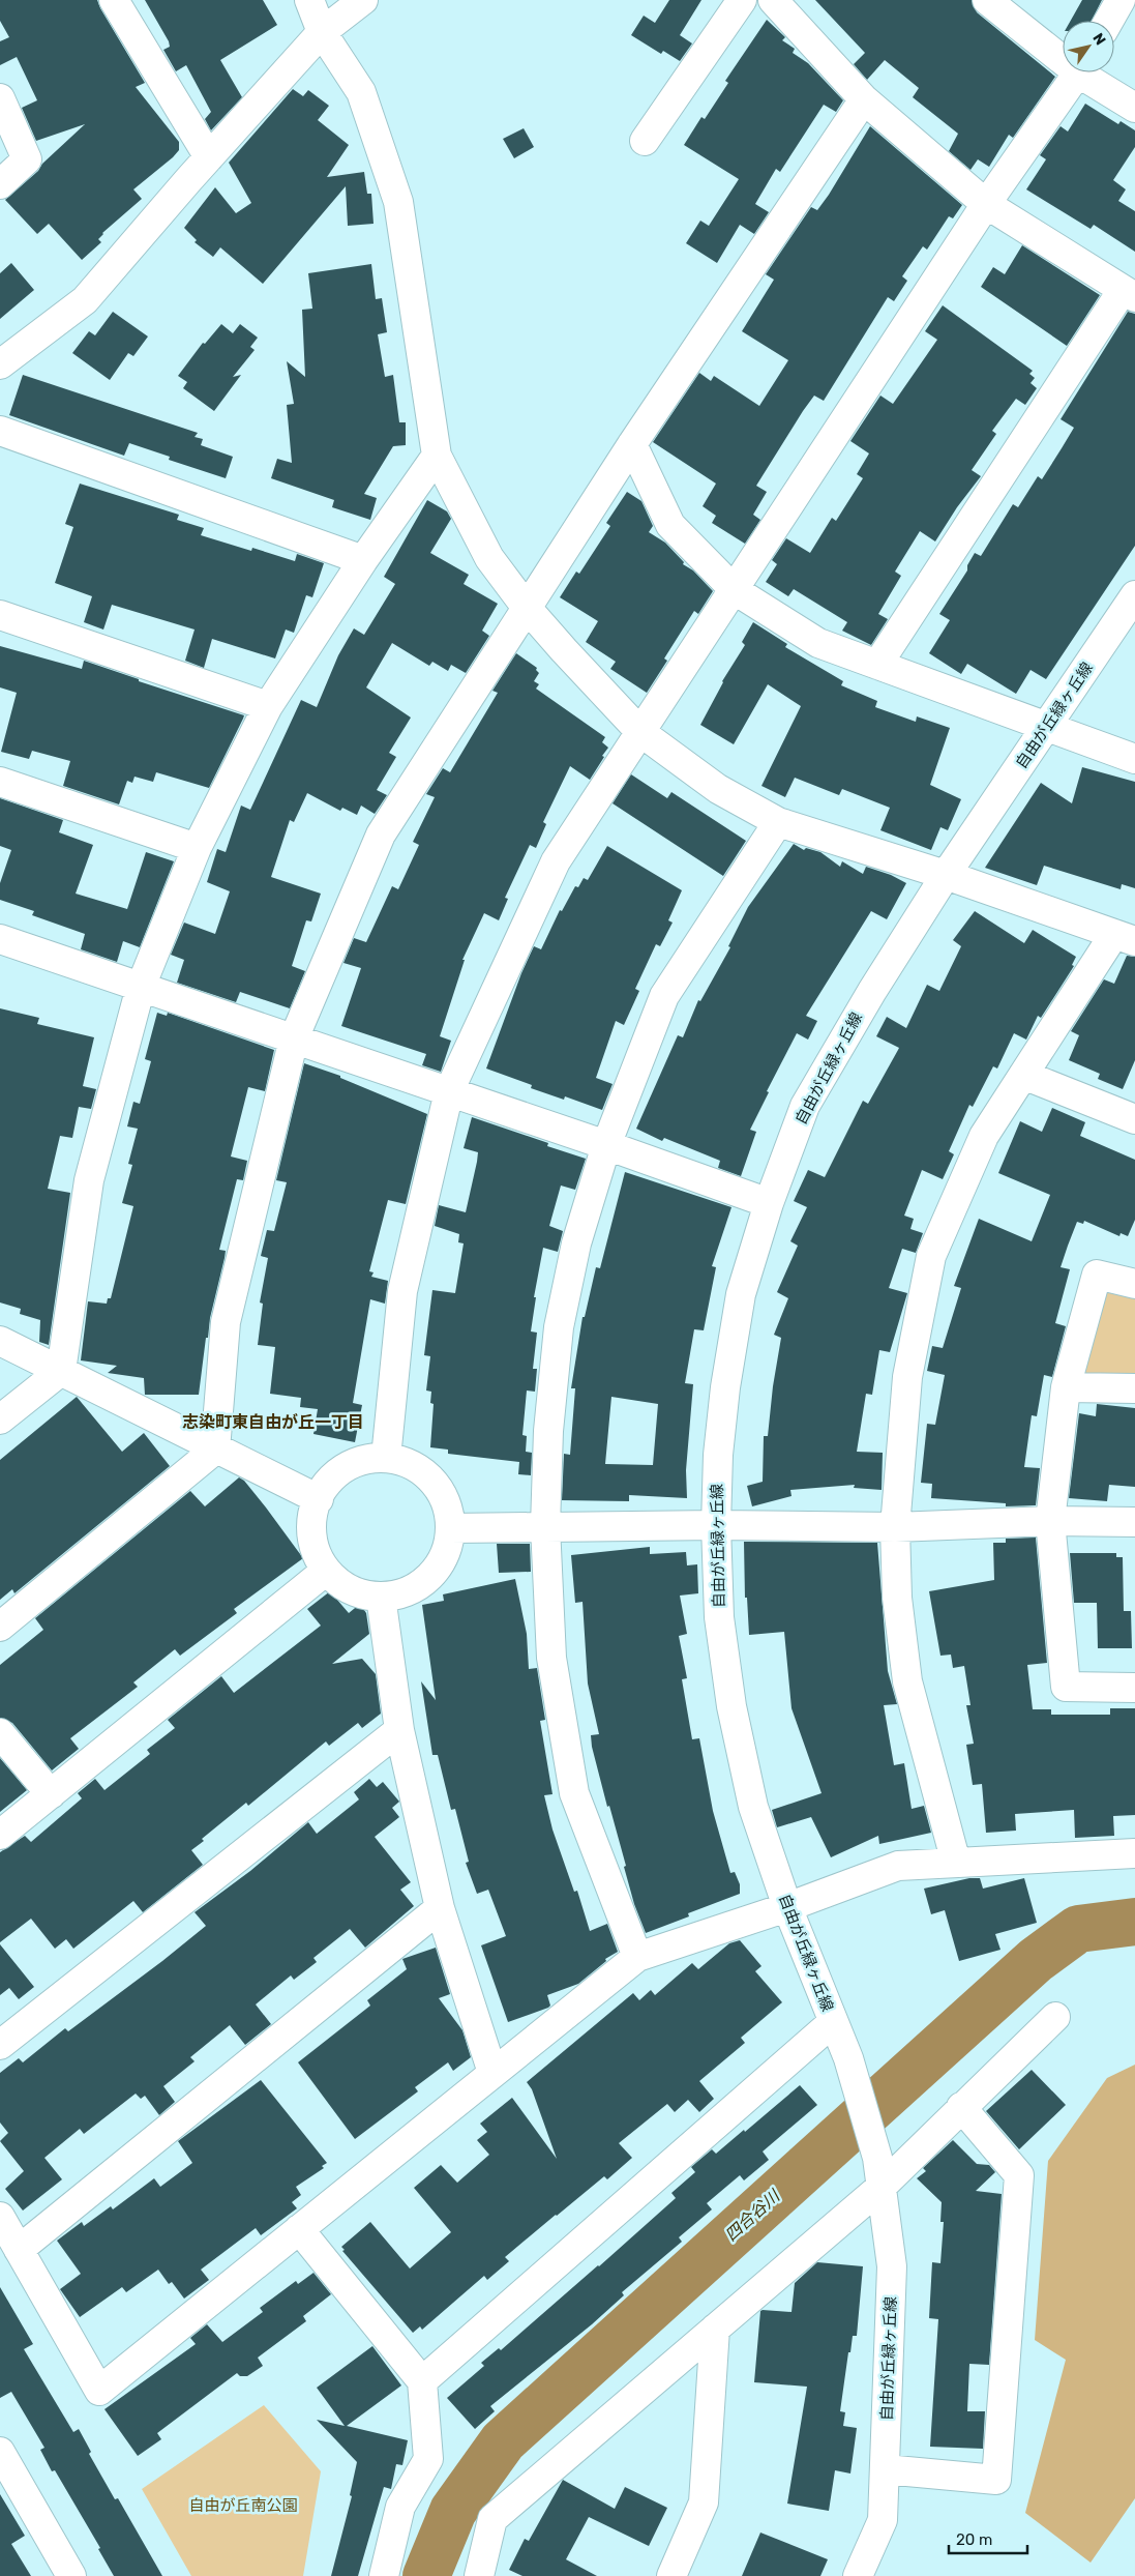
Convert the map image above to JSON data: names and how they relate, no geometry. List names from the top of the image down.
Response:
{
  "streets": {
    "street": ["自由が丘緑ヶ丘線"]
  },
  "districts": ["志染町東自由が丘一丁目"],
  "water": ["四合谷川"],
  "parks": ["自由が丘南公園"],
  "scale_bar": "20 m",
  "north": "top right"
}
